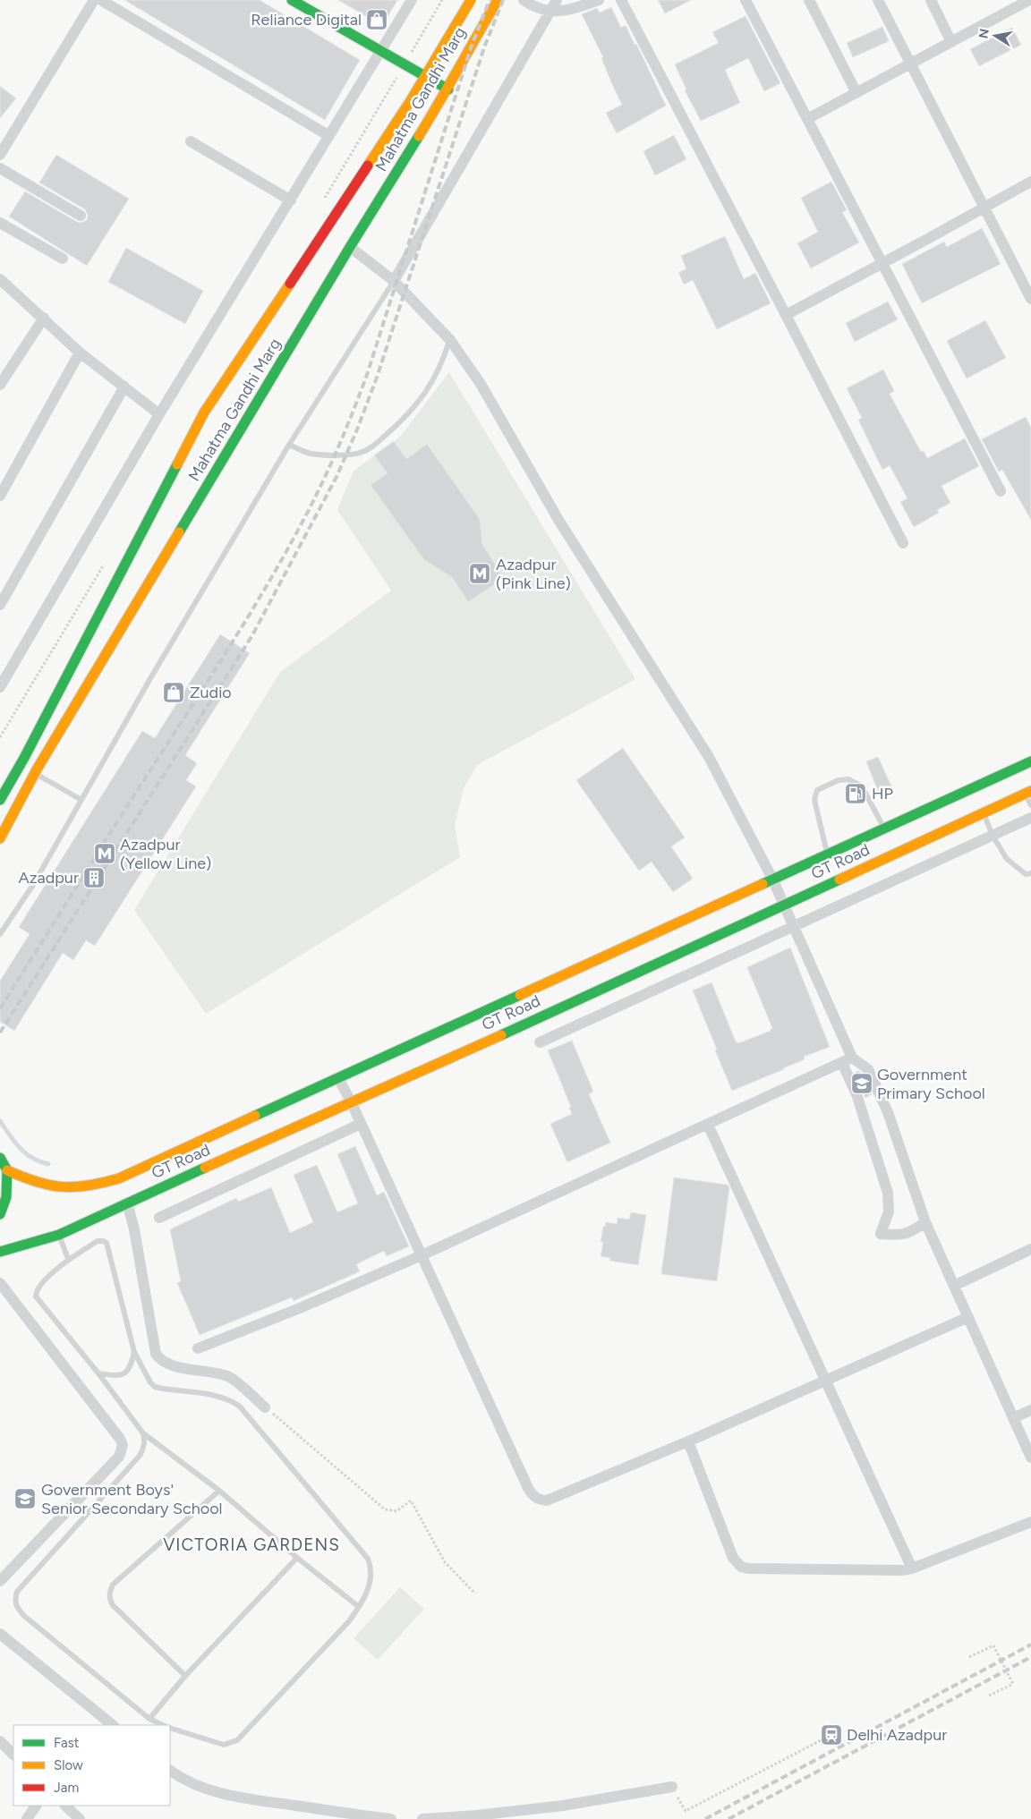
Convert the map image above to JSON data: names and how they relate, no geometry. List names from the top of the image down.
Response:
{
  "streets": {
    "main road": ["Mahatma Gandhi Marg", "GT Road"]
  },
  "districts": ["VICTORIA GARDENS"],
  "places": {
    "shop": ["Reliance Digital", "Zudio"],
    "metro station": ["Azadpur (Pink Line)", "Azadpur (Yellow Line)"],
    "fuel station": ["HP"],
    "building": ["Azadpur"],
    "school or university": ["Government Primary School", "Government Boys' Senior Secondary School"],
    "station": ["Delhi Azadpur"]
  },
  "legend": ["Fast", "Slow", "Jam"],
  "north": "left"
}
